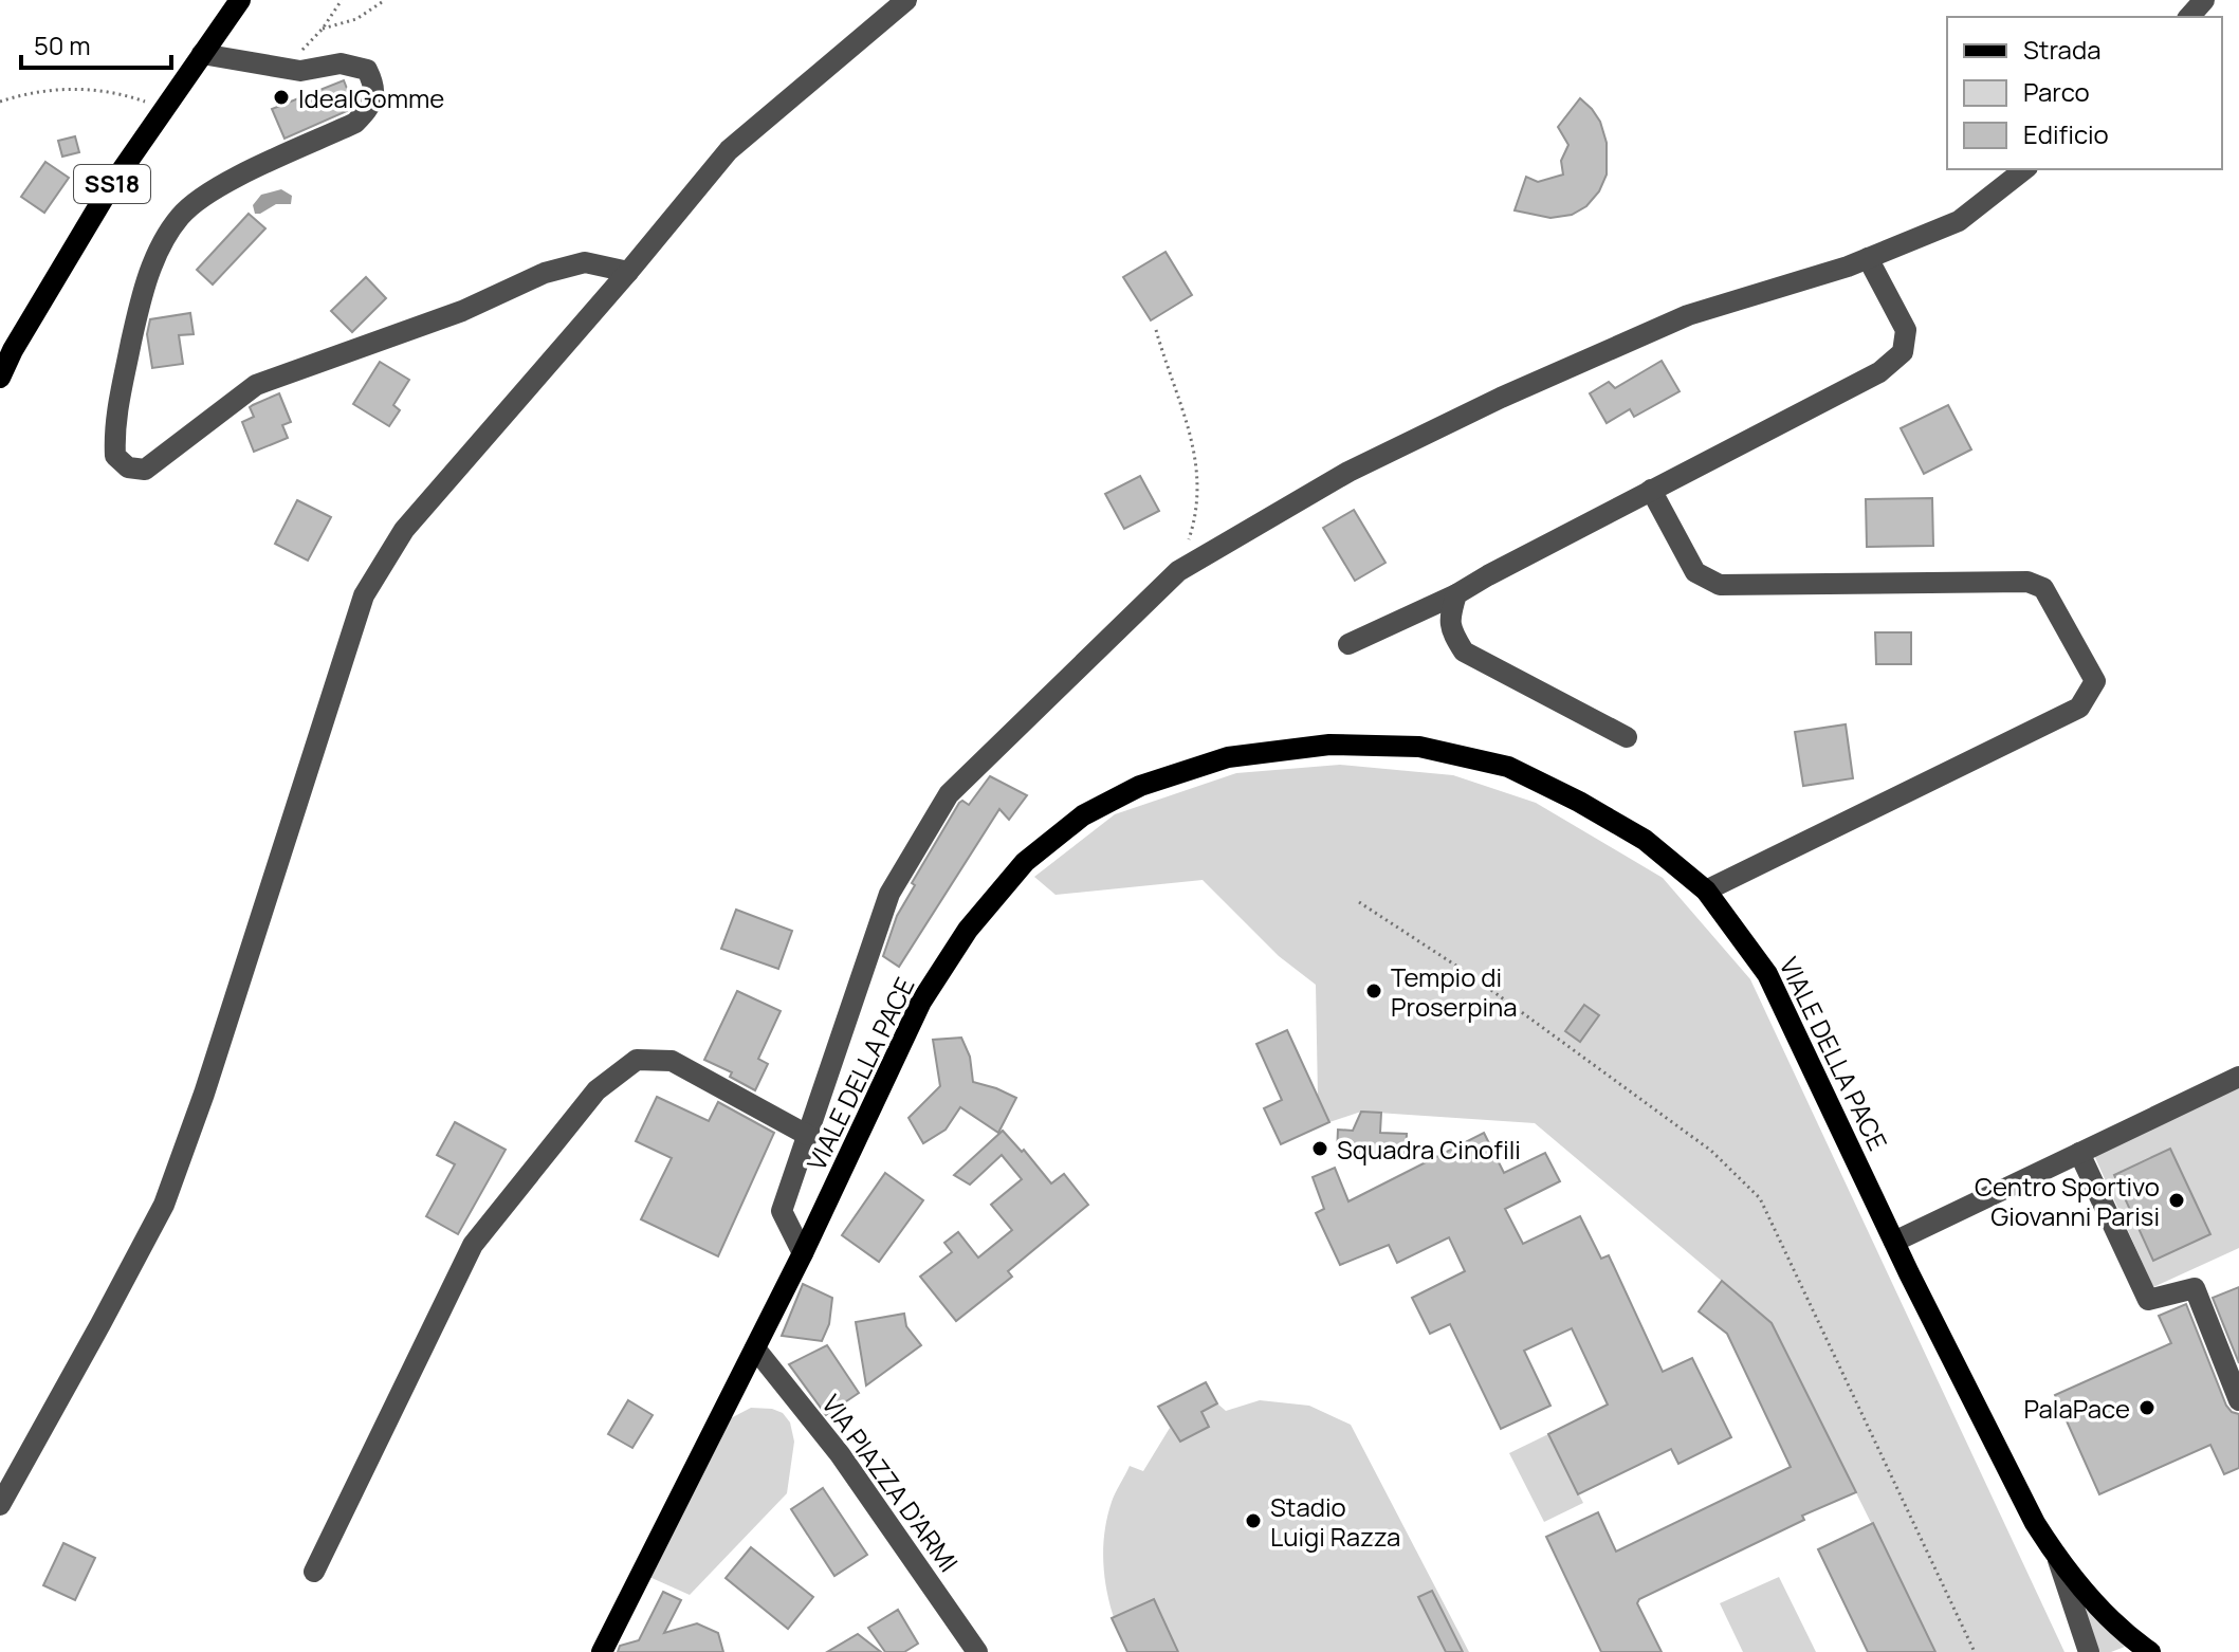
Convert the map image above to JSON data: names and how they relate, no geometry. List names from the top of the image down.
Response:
{
  "streets": {
    "main road": ["SS18", "VIALE DELLA PACE"],
    "street": ["VIA PIAZZA D'ARMI"]
  },
  "crossings": [
    ["VIALE DELLA PACE", "VIA PIAZZA D'ARMI"]
  ],
  "places": [
    "IdealGomme",
    "Tempio di Proserpina",
    "Squadra Cinofili",
    "Centro Sportivo Giovanni Parisi",
    "PalaPace",
    "Stadio Luigi Razza"
  ],
  "legend": ["Strada", "Parco", "Edificio"],
  "scale_bar": "50 m"
}
